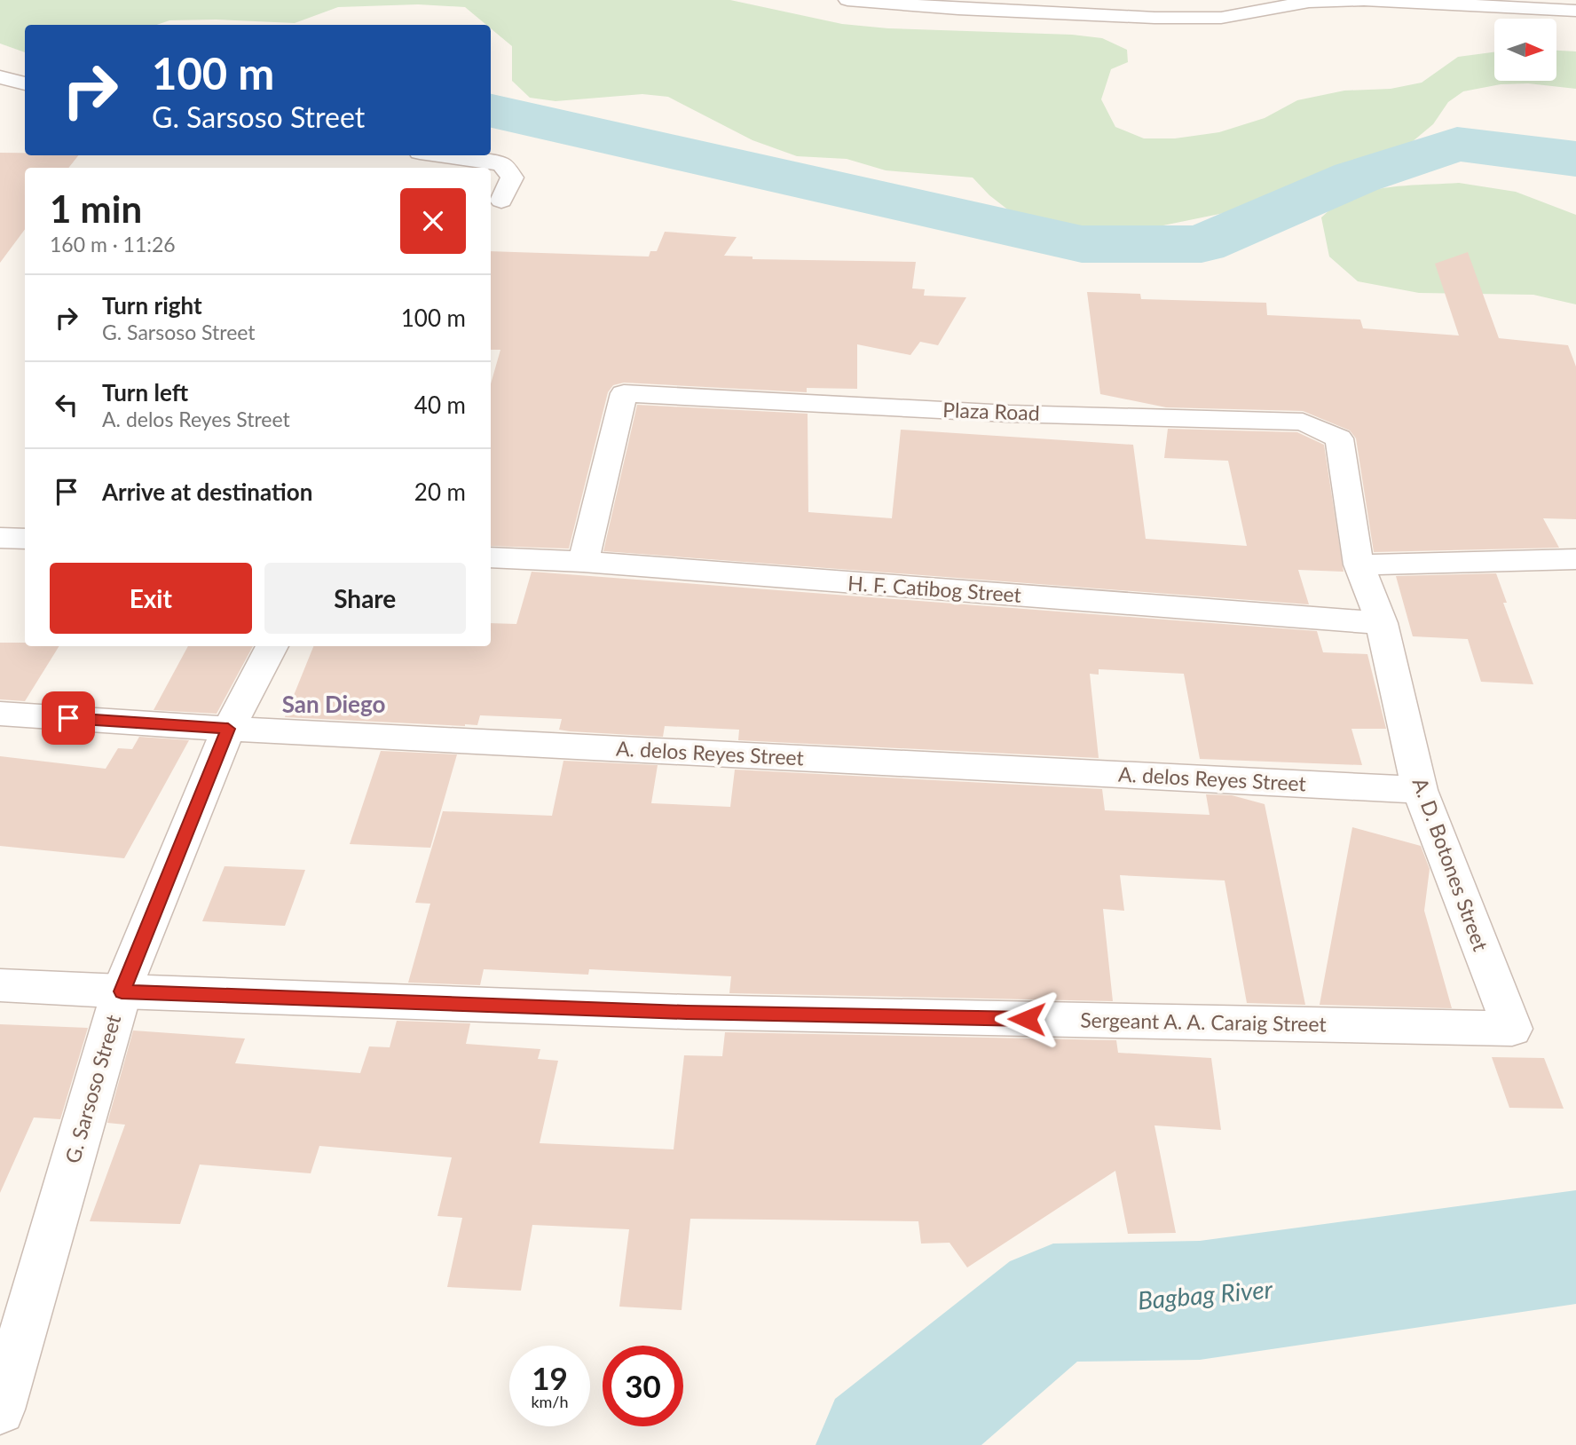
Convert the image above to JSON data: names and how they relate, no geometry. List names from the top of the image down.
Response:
{
  "streets": {
    "street": [
      "Plaza Road",
      "H. F. Catibog Street",
      "A. delos Reyes Street",
      "A. D. Botones Street",
      "Sergeant A. A. Caraig Street",
      "G. Sarsoso Street"
    ]
  },
  "crossings": [
    ["Plaza Road", "H. F. Catibog Street"],
    ["Plaza Road", "A. D. Botones Street"],
    ["H. F. Catibog Street", "A. D. Botones Street"],
    ["A. delos Reyes Street", "A. D. Botones Street"],
    ["A. delos Reyes Street", "G. Sarsoso Street"],
    ["A. D. Botones Street", "Sergeant A. A. Caraig Street"],
    ["Sergeant A. A. Caraig Street", "G. Sarsoso Street"]
  ],
  "districts": ["San Diego"],
  "water": ["Bagbag River"],
  "north": "right",
  "page": {
    "turn": ["100 m", "G. Sarsoso Street"],
    "heading": ["1 min", "160 m · 11:26"],
    "list": [
      {
        "name": "Turn right",
        "note": "G. Sarsoso Street",
        "value": "100 m"
      },
      {
        "name": "Turn left",
        "note": "A. delos Reyes Street",
        "value": "40 m"
      },
      {
        "name": "Arrive at destination",
        "value": "20 m"
      }
    ],
    "buttons": ["Exit", "Share"],
    "speed": "19 km/h",
    "limit": "30"
  }
}
